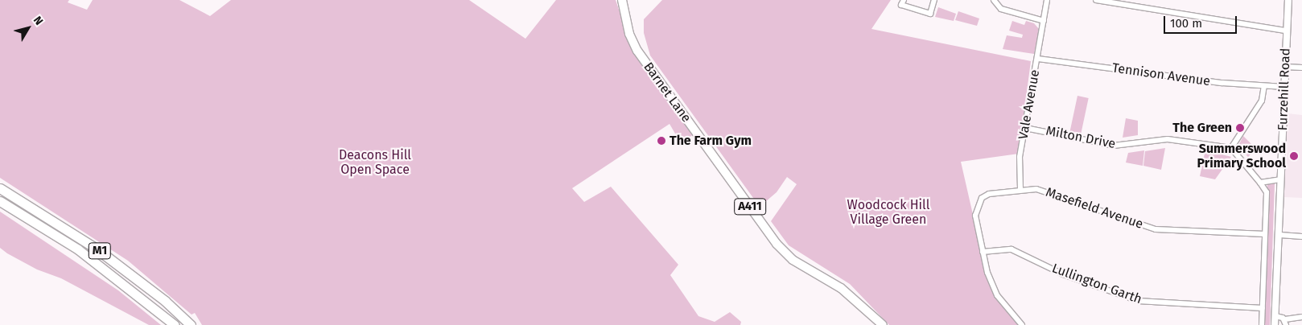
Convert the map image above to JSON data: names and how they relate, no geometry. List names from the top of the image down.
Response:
{
  "streets": {
    "highway": ["M1"],
    "main road": ["Barnet Lane", "A411"],
    "street": [
      "Tennison Avenue",
      "Furzehill Road",
      "Vale Avenue",
      "Milton Drive",
      "Masefield Avenue",
      "Lullington Garth"
    ]
  },
  "crossings": [
    ["Tennison Avenue", "Furzehill Road"],
    ["Tennison Avenue", "Vale Avenue"],
    ["Vale Avenue", "Milton Drive"],
    ["Vale Avenue", "Masefield Avenue"],
    ["Masefield Avenue", "Lullington Garth"]
  ],
  "parks": ["Deacons Hill Open Space", "Woodcock Hill Village Green"],
  "places": ["The Green", "The Farm Gym", "Summerswood Primary School"],
  "scale_bar": "100 m",
  "north": "top right"
}
